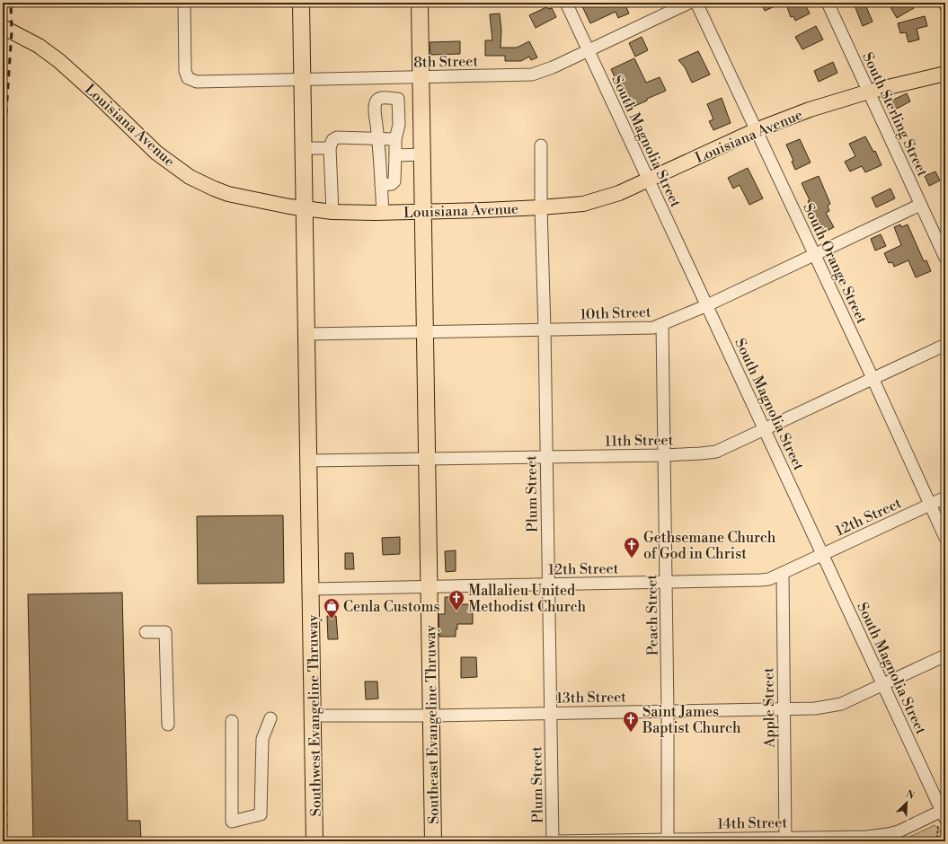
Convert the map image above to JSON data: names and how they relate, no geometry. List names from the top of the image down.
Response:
{
  "streets": {
    "highway": ["Southwest Evangeline Thruway", "Southeast Evangeline Thruway"],
    "main road": ["Louisiana Avenue"],
    "street": [
      "8th Street",
      "South Sterling Street",
      "South Magnolia Street",
      "South Orange Street",
      "10th Street",
      "11th Street",
      "Plum Street",
      "12th Street",
      "Peach Street",
      "13th Street",
      "Apple Street",
      "14th Street"
    ]
  },
  "crossings": [
    ["8th Street", "South Magnolia Street"],
    ["8th Street", "Southwest Evangeline Thruway"],
    ["8th Street", "Southeast Evangeline Thruway"],
    ["South Sterling Street", "Louisiana Avenue"],
    ["South Sterling Street", "10th Street"],
    ["Louisiana Avenue", "South Magnolia Street"],
    ["Louisiana Avenue", "South Orange Street"],
    ["Louisiana Avenue", "Plum Street"],
    ["Louisiana Avenue", "Southwest Evangeline Thruway"],
    ["Louisiana Avenue", "Southeast Evangeline Thruway"],
    ["South Magnolia Street", "10th Street"],
    ["South Magnolia Street", "11th Street"],
    ["South Magnolia Street", "12th Street"],
    ["South Magnolia Street", "13th Street"],
    ["South Magnolia Street", "14th Street"],
    ["South Orange Street", "10th Street"],
    ["South Orange Street", "11th Street"],
    ["South Orange Street", "12th Street"],
    ["10th Street", "Plum Street"],
    ["10th Street", "Peach Street"],
    ["10th Street", "Southwest Evangeline Thruway"],
    ["10th Street", "Southeast Evangeline Thruway"],
    ["11th Street", "Plum Street"],
    ["11th Street", "Peach Street"],
    ["11th Street", "Southwest Evangeline Thruway"],
    ["11th Street", "Southeast Evangeline Thruway"],
    ["Plum Street", "12th Street"],
    ["Plum Street", "13th Street"],
    ["Plum Street", "14th Street"],
    ["12th Street", "Peach Street"],
    ["12th Street", "Apple Street"],
    ["12th Street", "Southwest Evangeline Thruway"],
    ["12th Street", "Southeast Evangeline Thruway"],
    ["Peach Street", "13th Street"],
    ["Peach Street", "14th Street"],
    ["13th Street", "Apple Street"],
    ["13th Street", "Southwest Evangeline Thruway"],
    ["13th Street", "Southeast Evangeline Thruway"],
    ["Apple Street", "14th Street"]
  ],
  "places": {
    "church": ["Gethsemane Church of God in Christ", "Mallalieu United Methodist Church", "Saint James Baptist Church"],
    "shop": ["Cenla Customs"]
  },
  "north": "top right"
}
